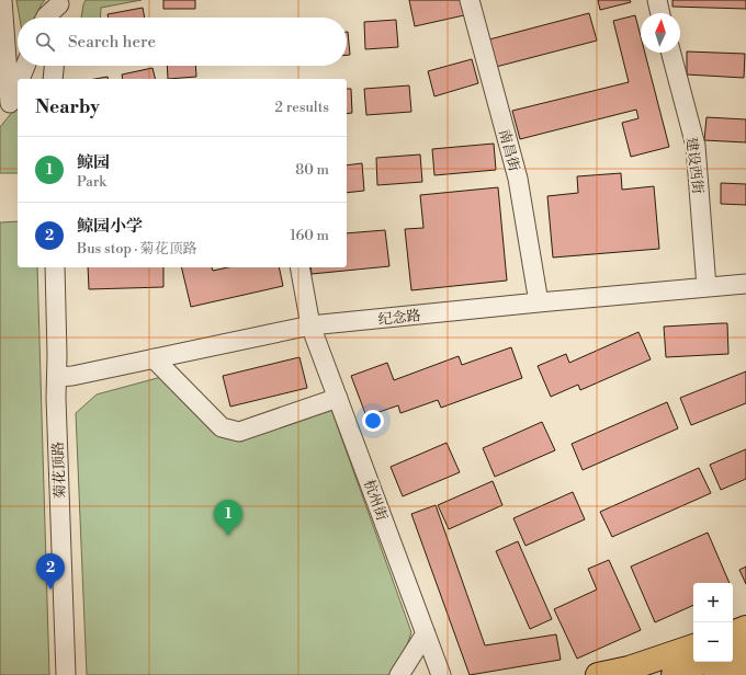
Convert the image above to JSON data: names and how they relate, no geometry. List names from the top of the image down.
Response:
{
  "streets": {
    "street": [
      "南昌街",
      "建设西街",
      "纪念路",
      "菊花顶路",
      "杭州街"
    ]
  },
  "crossings": [
    ["南昌街", "纪念路"],
    ["建设西街", "纪念路"],
    ["纪念路", "菊花顶路"],
    ["纪念路", "杭州街"]
  ],
  "north": "top",
  "page": {
    "search": "Search here",
    "heading": ["Nearby", "2 results"],
    "list": [
      {
        "mark": "1",
        "name": "鲸园",
        "note": "Park",
        "value": "80 m"
      },
      {
        "mark": "2",
        "name": "鲸园小学",
        "note": "Bus stop · 菊花顶路",
        "value": "160 m"
      }
    ],
    "pins": ["1", "2"],
    "map_buttons": ["+", "−"]
  }
}
